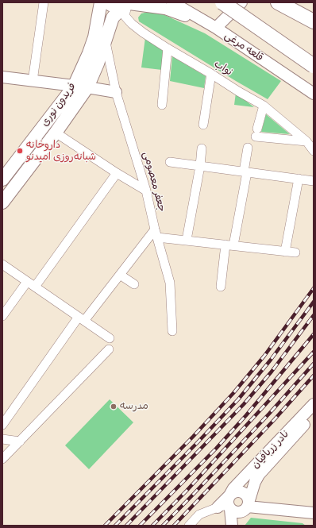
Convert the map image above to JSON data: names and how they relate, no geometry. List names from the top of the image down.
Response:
{
  "streets": {
    "main road": ["فریدون نوری"],
    "street": [
      "قلعه مرغی",
      "نواب",
      "جعفر معصومی",
      "نادر زربافیان"
    ]
  },
  "crossings": [
    ["نواب", "فریدون نوری"],
    ["فریدون نوری", "جعفر معصومی"]
  ],
  "places": ["داروخانه شبانه‌روزی امیدنو", "مدرسه"]
}
